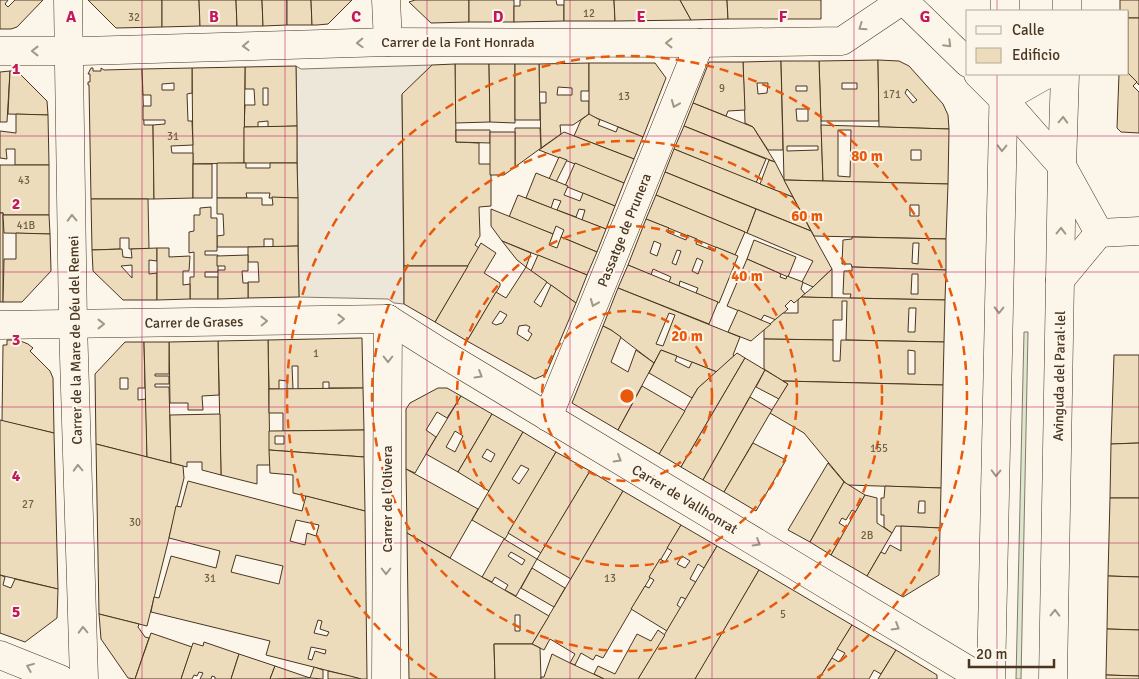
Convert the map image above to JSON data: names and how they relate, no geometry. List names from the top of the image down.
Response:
{
  "streets": {
    "street": [
      "Carrer de la Font Honrada",
      "Passatge de Prunera",
      "Carrer de Grases",
      "Carrer de la Mare de Déu del Remei",
      "Avinguda del Paral·lel",
      "Carrer de l'Olivera",
      "Carrer de Vallhonrat"
    ]
  },
  "crossings": [
    ["Carrer de la Font Honrada", "Passatge de Prunera"],
    ["Carrer de la Font Honrada", "Carrer de la Mare de Déu del Remei"],
    ["Passatge de Prunera", "Carrer de Vallhonrat"],
    ["Carrer de Grases", "Carrer de la Mare de Déu del Remei"],
    ["Carrer de Grases", "Carrer de l'Olivera"],
    ["Carrer de Grases", "Carrer de Vallhonrat"],
    ["Carrer de l'Olivera", "Carrer de Vallhonrat"]
  ],
  "one_way": [
    "Carrer de la Font Honrada",
    "Passatge de Prunera",
    "Carrer de Grases",
    "Carrer de la Mare de Déu del Remei",
    "Carrer de l'Olivera",
    "Carrer de Vallhonrat"
  ],
  "house_numbers": [
    "12",
    "32",
    "9",
    "171",
    "13",
    "31",
    "43",
    "41B",
    "1",
    "155",
    "27",
    "30",
    "2B",
    "31",
    "13",
    "5"
  ],
  "legend": ["Calle", "Edificio"],
  "scale_bar": "20 m",
  "grid": {
    "columns": [
      "A",
      "B",
      "C",
      "D",
      "E",
      "F",
      "G"
    ],
    "rows": [
      "1",
      "2",
      "3",
      "4",
      "5"
    ]
  },
  "rings": [
    "80 m",
    "60 m",
    "40 m",
    "20 m"
  ]
}
